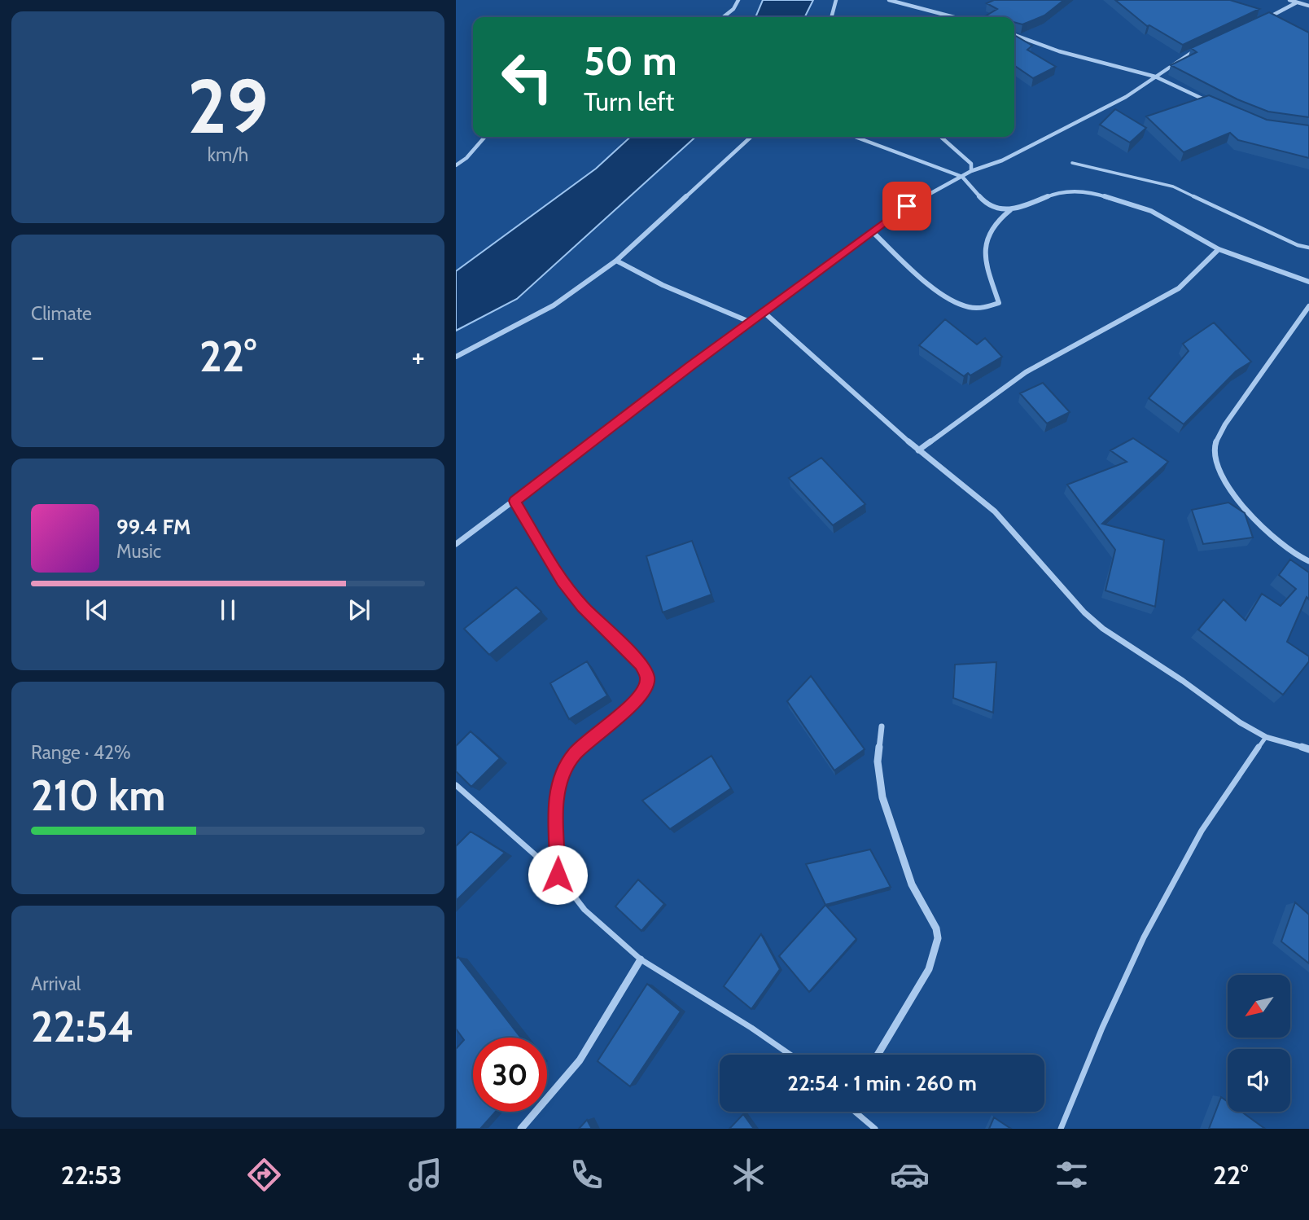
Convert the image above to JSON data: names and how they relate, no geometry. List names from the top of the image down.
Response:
{
  "north": "bottom left",
  "page": {
    "tile": [
      ["29", "km/h"],
      "Climate",
      ["Range · 42%", "210 km"],
      ["Arrival", "22:54"]
    ],
    "turn": ["50 m", "Turn left"],
    "heat": ["−", "22°", "+"],
    "song": ["99.4 FM", "Music"],
    "limit": "30",
    "trip": "22:54 · 1 min · 260 m",
    "tabs": ["22:53", "22°"]
  }
}
